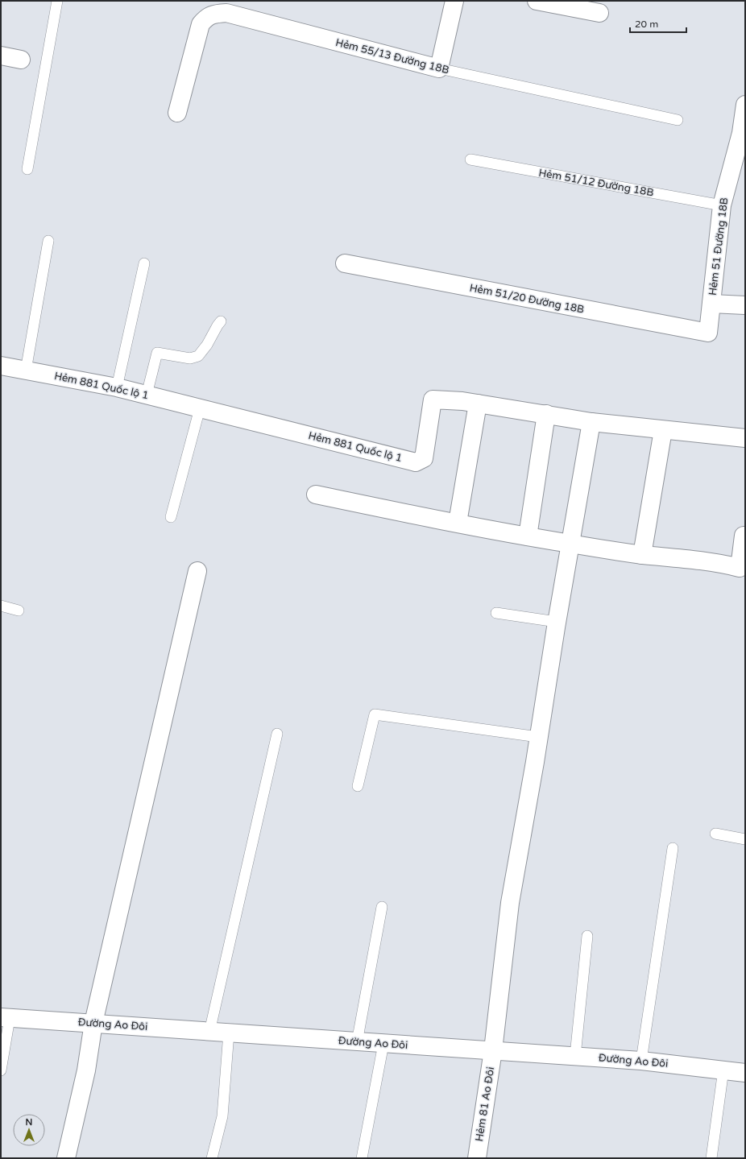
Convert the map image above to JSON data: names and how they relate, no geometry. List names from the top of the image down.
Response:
{
  "streets": {
    "street": [
      "Hẻm 55/13 Đường 18B",
      "Hẻm 51 Đường 18B",
      "Hẻm 51/20 Đường 18B",
      "Hẻm 881 Quốc lộ 1",
      "Đường Ao Đôi",
      "Hẻm 81 Ao Đôi"
    ],
    "lane": ["Hẻm 51/12 Đường 18B"]
  },
  "crossings": [
    ["Hẻm 51/12 Đường 18B", "Hẻm 51 Đường 18B"],
    ["Hẻm 51 Đường 18B", "Hẻm 51/20 Đường 18B"],
    ["Hẻm 881 Quốc lộ 1", "Hẻm 81 Ao Đôi"],
    ["Đường Ao Đôi", "Hẻm 81 Ao Đôi"]
  ],
  "scale_bar": "20 m",
  "north": "top"
}
